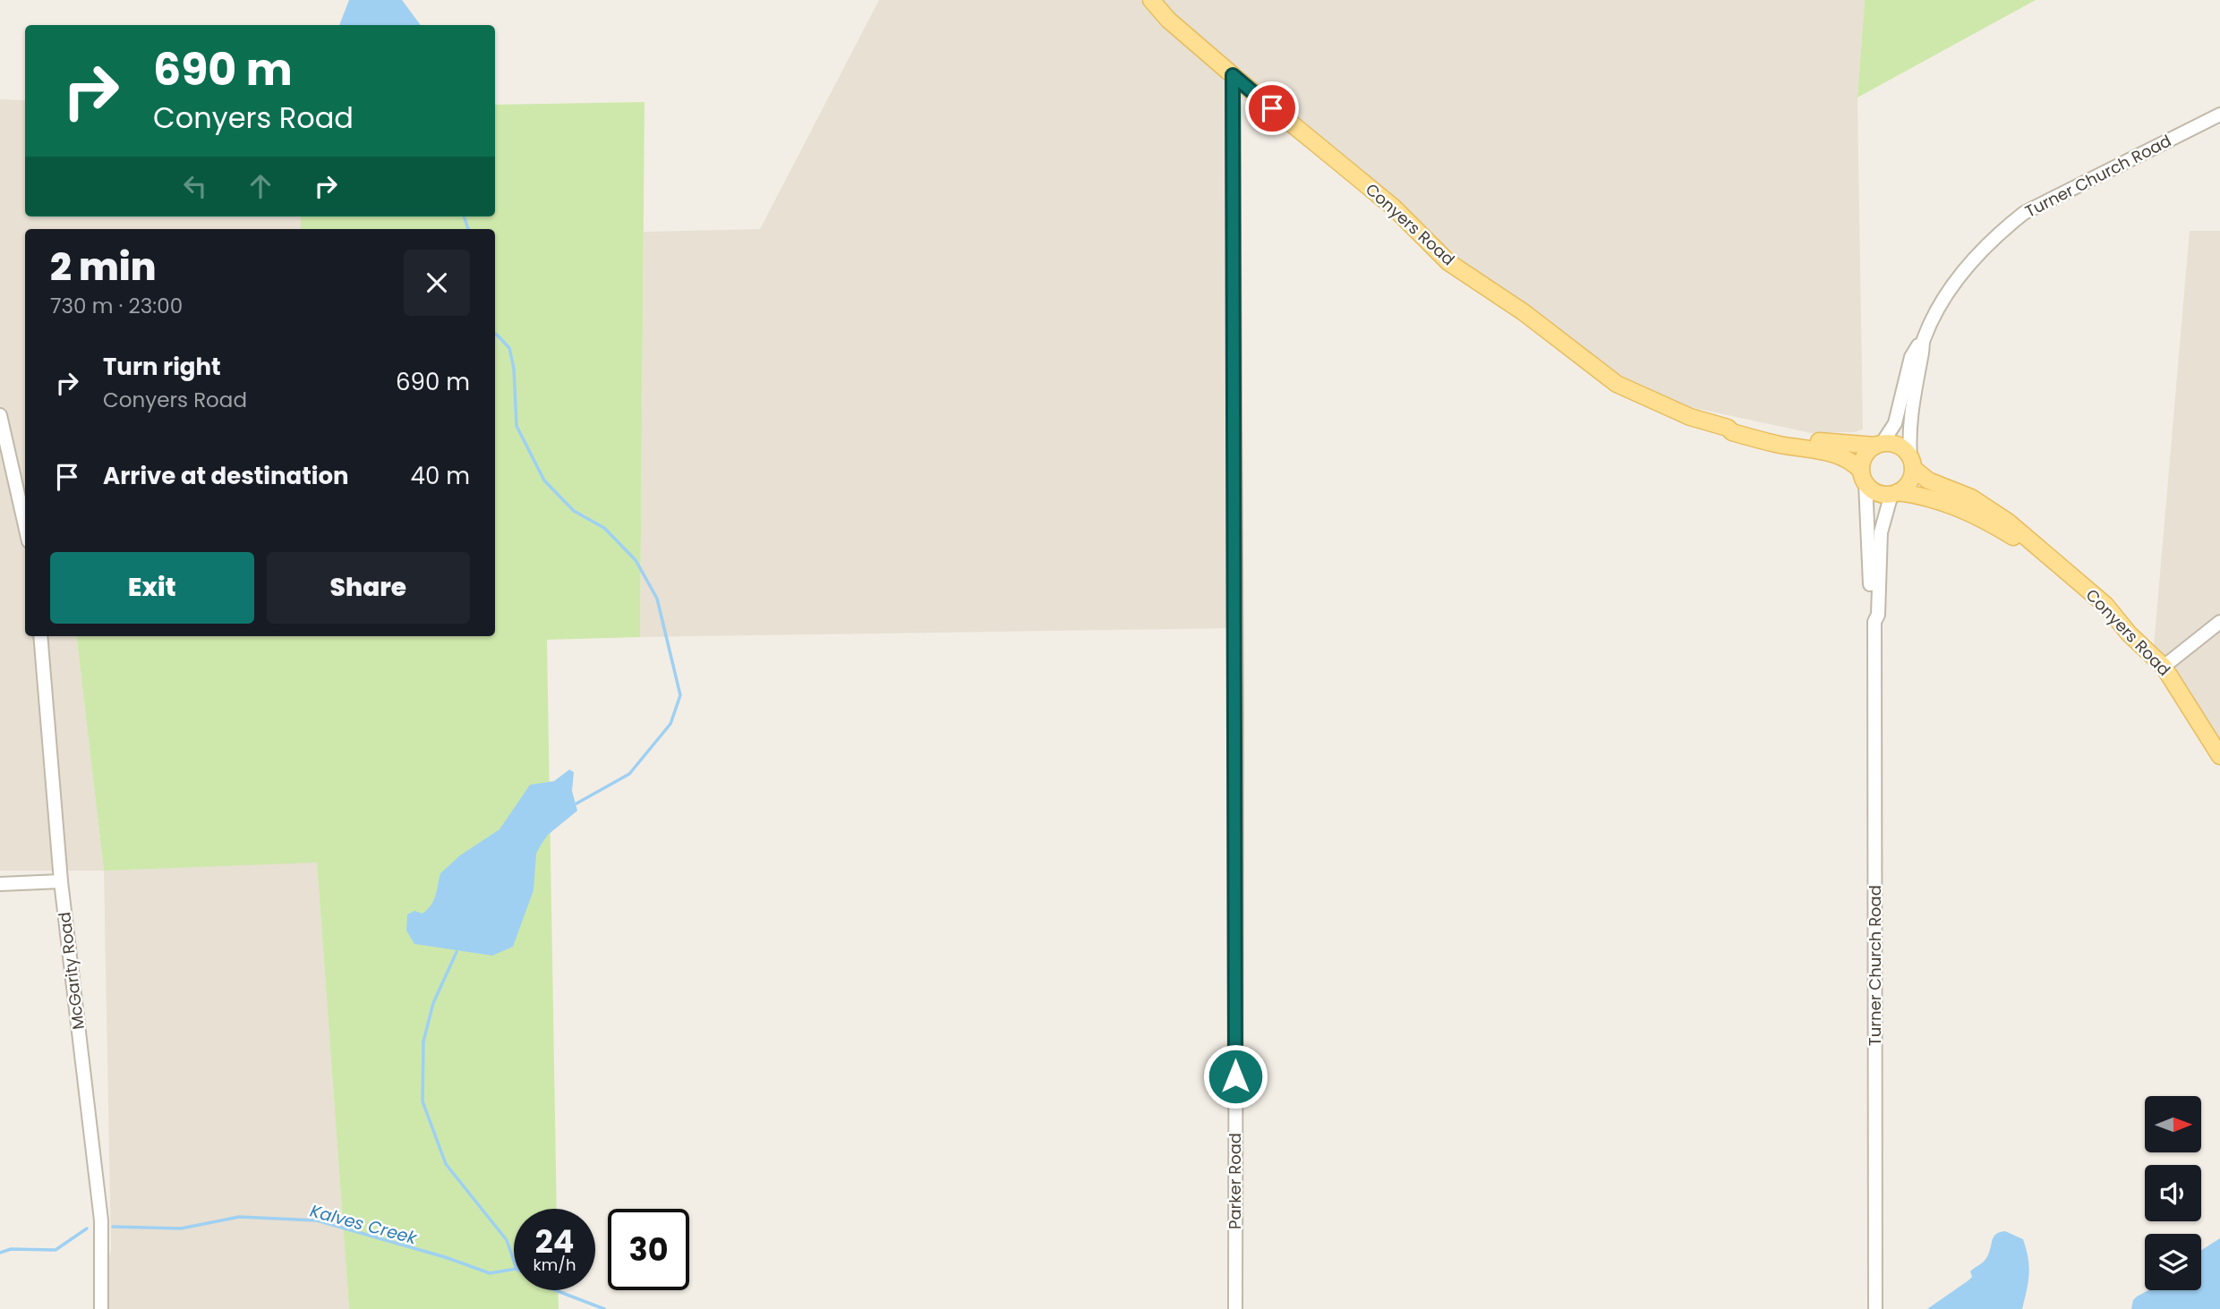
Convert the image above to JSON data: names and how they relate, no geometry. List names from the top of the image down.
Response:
{
  "streets": {
    "main road": ["Conyers Road"],
    "street": ["Turner Church Road", "McGarity Road", "Parker Road"]
  },
  "crossings": [
    ["Turner Church Road", "Conyers Road"],
    ["Conyers Road", "Parker Road"]
  ],
  "water": ["Kalves Creek"],
  "north": "right",
  "page": {
    "turn": ["690 m", "Conyers Road"],
    "heading": ["2 min", "730 m · 23:00"],
    "list": [
      {
        "name": "Turn right",
        "note": "Conyers Road",
        "value": "690 m"
      },
      {
        "name": "Arrive at destination",
        "value": "40 m"
      }
    ],
    "buttons": ["Exit", "Share"],
    "speed": "24 km/h",
    "limit": "30"
  }
}
